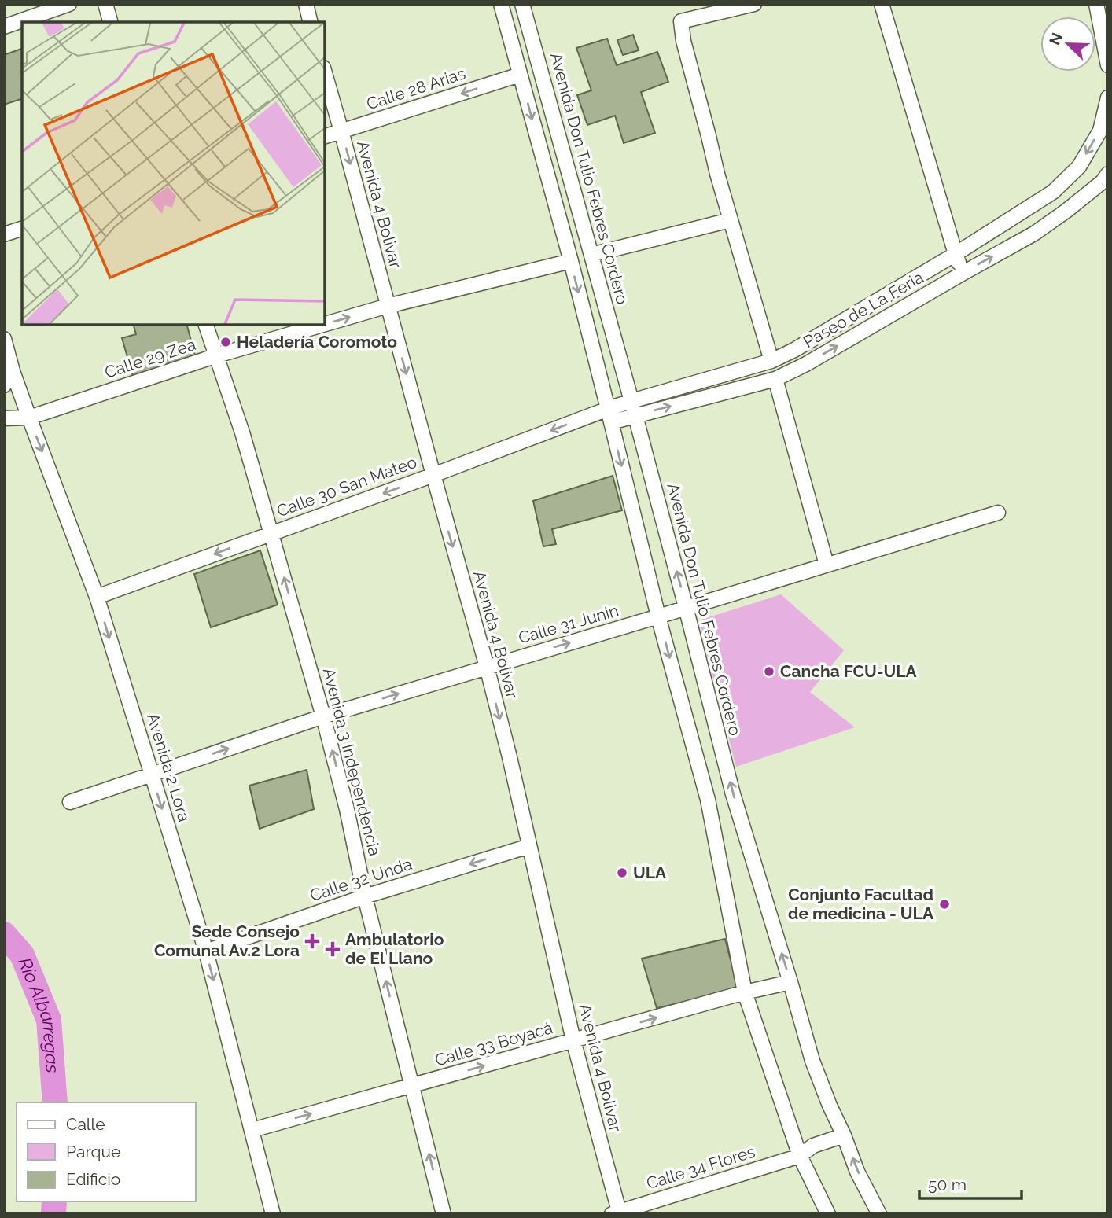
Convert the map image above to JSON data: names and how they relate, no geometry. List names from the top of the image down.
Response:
{
  "streets": {
    "street": [
      "Calle 28 Arias",
      "Avenida Don Tulio Febres Cordero",
      "Avenida 4 Bolivar",
      "Paseo de La Feria",
      "Calle 29 Zea",
      "Calle 30 San Mateo",
      "Calle 31 Junin",
      "Avenida 3 Independencia",
      "Avenida 2 Lora",
      "Calle 32 Unda",
      "Calle 33 Boyacá",
      "Calle 34 Flores"
    ]
  },
  "crossings": [
    ["Calle 28 Arias", "Avenida 4 Bolivar"],
    ["Avenida Don Tulio Febres Cordero", "Paseo de La Feria"],
    ["Avenida Don Tulio Febres Cordero", "Calle 31 Junin"],
    ["Avenida Don Tulio Febres Cordero", "Calle 33 Boyacá"],
    ["Avenida Don Tulio Febres Cordero", "Calle 34 Flores"],
    ["Avenida 4 Bolivar", "Calle 29 Zea"],
    ["Avenida 4 Bolivar", "Calle 30 San Mateo"],
    ["Avenida 4 Bolivar", "Calle 31 Junin"],
    ["Avenida 4 Bolivar", "Calle 32 Unda"],
    ["Avenida 4 Bolivar", "Calle 33 Boyacá"],
    ["Avenida 4 Bolivar", "Calle 34 Flores"],
    ["Paseo de La Feria", "Calle 30 San Mateo"],
    ["Calle 29 Zea", "Avenida 3 Independencia"],
    ["Calle 29 Zea", "Avenida 2 Lora"],
    ["Calle 30 San Mateo", "Avenida 3 Independencia"],
    ["Calle 30 San Mateo", "Avenida 2 Lora"],
    ["Calle 31 Junin", "Avenida 3 Independencia"],
    ["Calle 31 Junin", "Avenida 2 Lora"],
    ["Avenida 3 Independencia", "Calle 32 Unda"],
    ["Avenida 3 Independencia", "Calle 33 Boyacá"],
    ["Avenida 2 Lora", "Calle 32 Unda"],
    ["Avenida 2 Lora", "Calle 33 Boyacá"]
  ],
  "one_way": [
    "Calle 28 Arias",
    "Avenida 4 Bolivar",
    "Calle 30 San Mateo",
    "Calle 31 Junin",
    "Avenida 3 Independencia",
    "Avenida 2 Lora",
    "Calle 32 Unda",
    "Calle 33 Boyacá"
  ],
  "water": ["Río Albarregas"],
  "places": {
    "other": [
      "Heladería Coromoto",
      "Cancha FCU-ULA",
      "ULA",
      "Conjunto Facultad de medicina - ULA"
    ],
    "health": ["Sede Consejo Comunal Av.2 Lora", "Ambulatorio de El Llano"]
  },
  "legend": ["Calle", "Parque", "Edificio"],
  "scale_bar": "50 m",
  "north": "top left"
}
